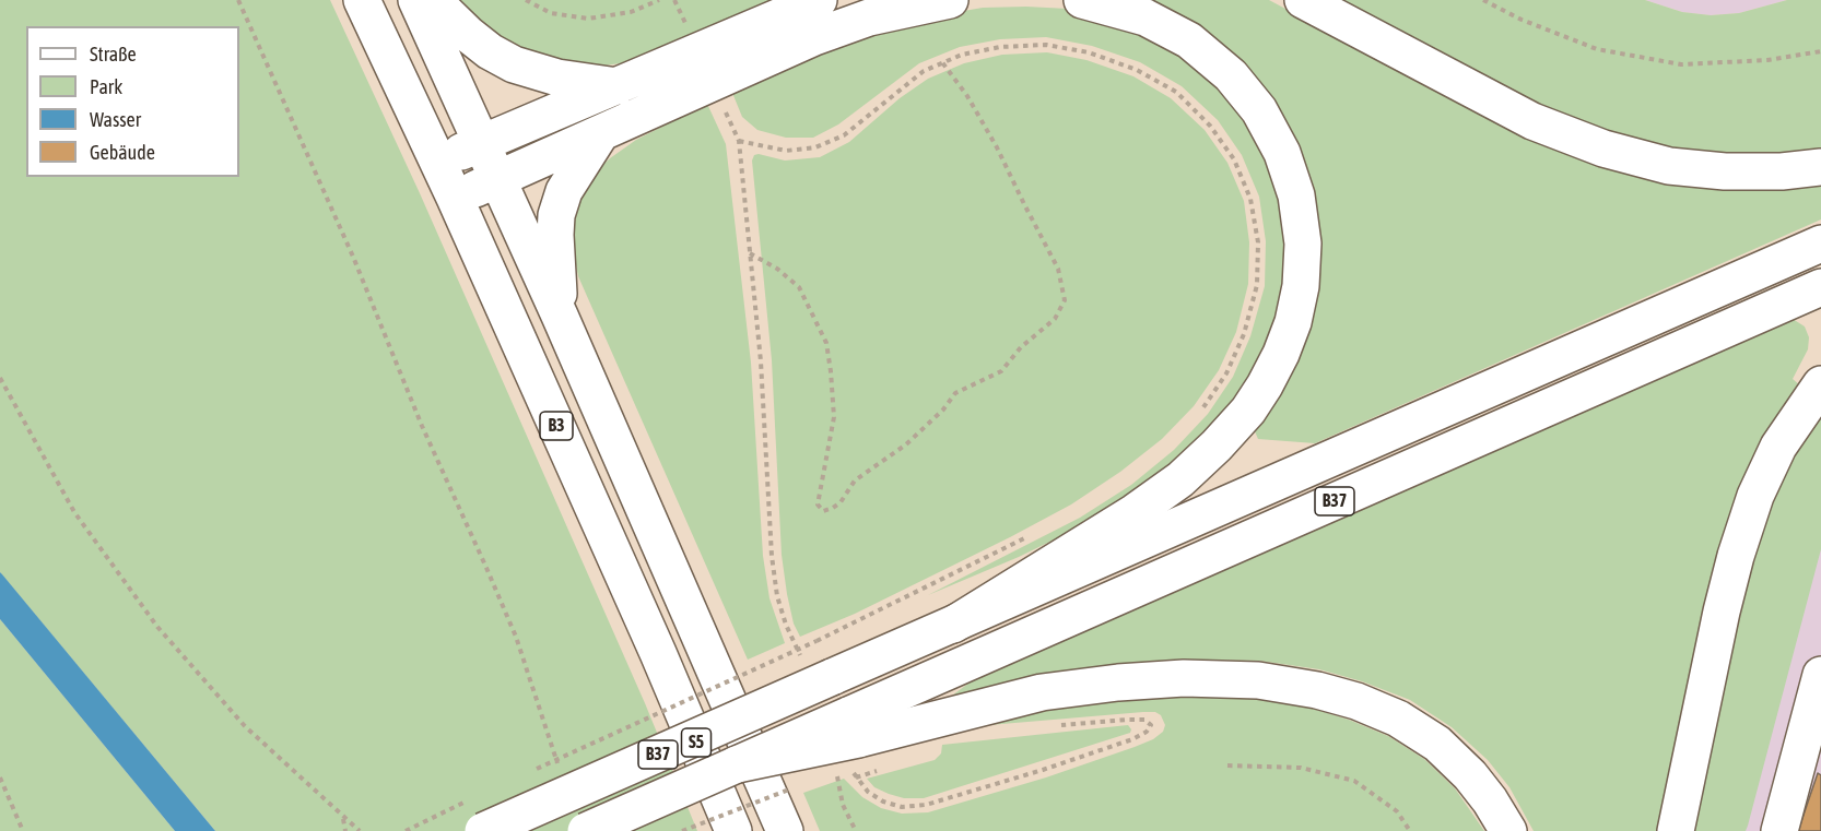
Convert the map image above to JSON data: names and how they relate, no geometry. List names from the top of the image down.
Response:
{
  "streets": {
    "main road": ["B3", "B37", "S5"]
  },
  "crossings": [
    ["B3", "S5"]
  ],
  "legend": [
    "Straße",
    "Park",
    "Wasser",
    "Gebäude"
  ]
}
